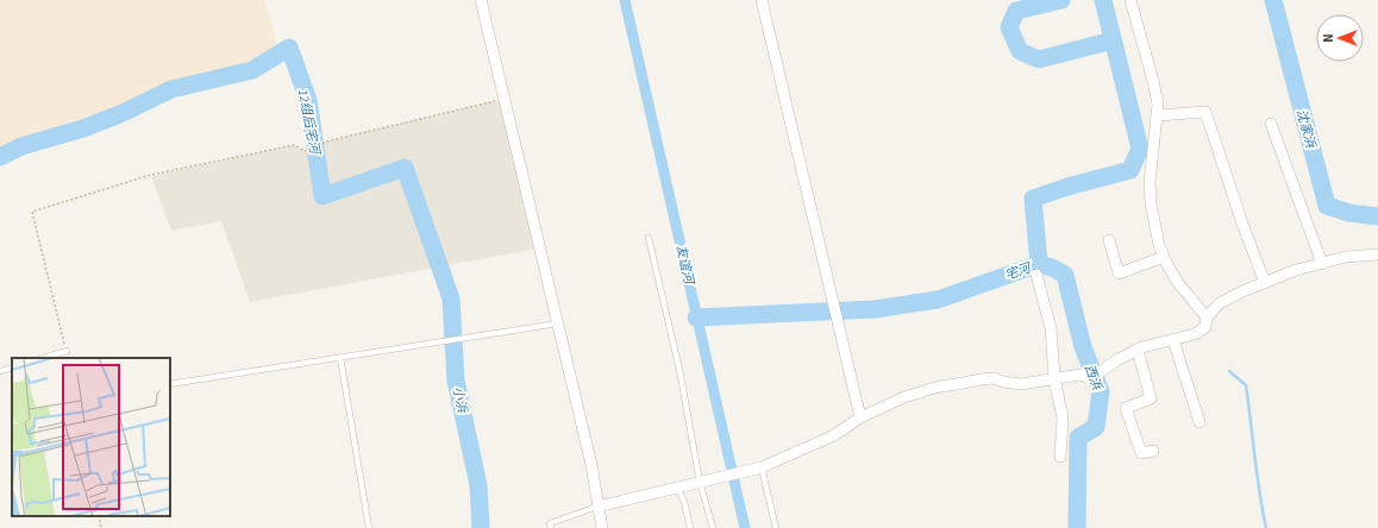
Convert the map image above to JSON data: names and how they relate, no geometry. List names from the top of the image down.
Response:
{
  "water": [
    "12组后宅河",
    "沈家浜",
    "友谊河",
    "宅河",
    "西浜",
    "小浜"
  ],
  "north": "left"
}
